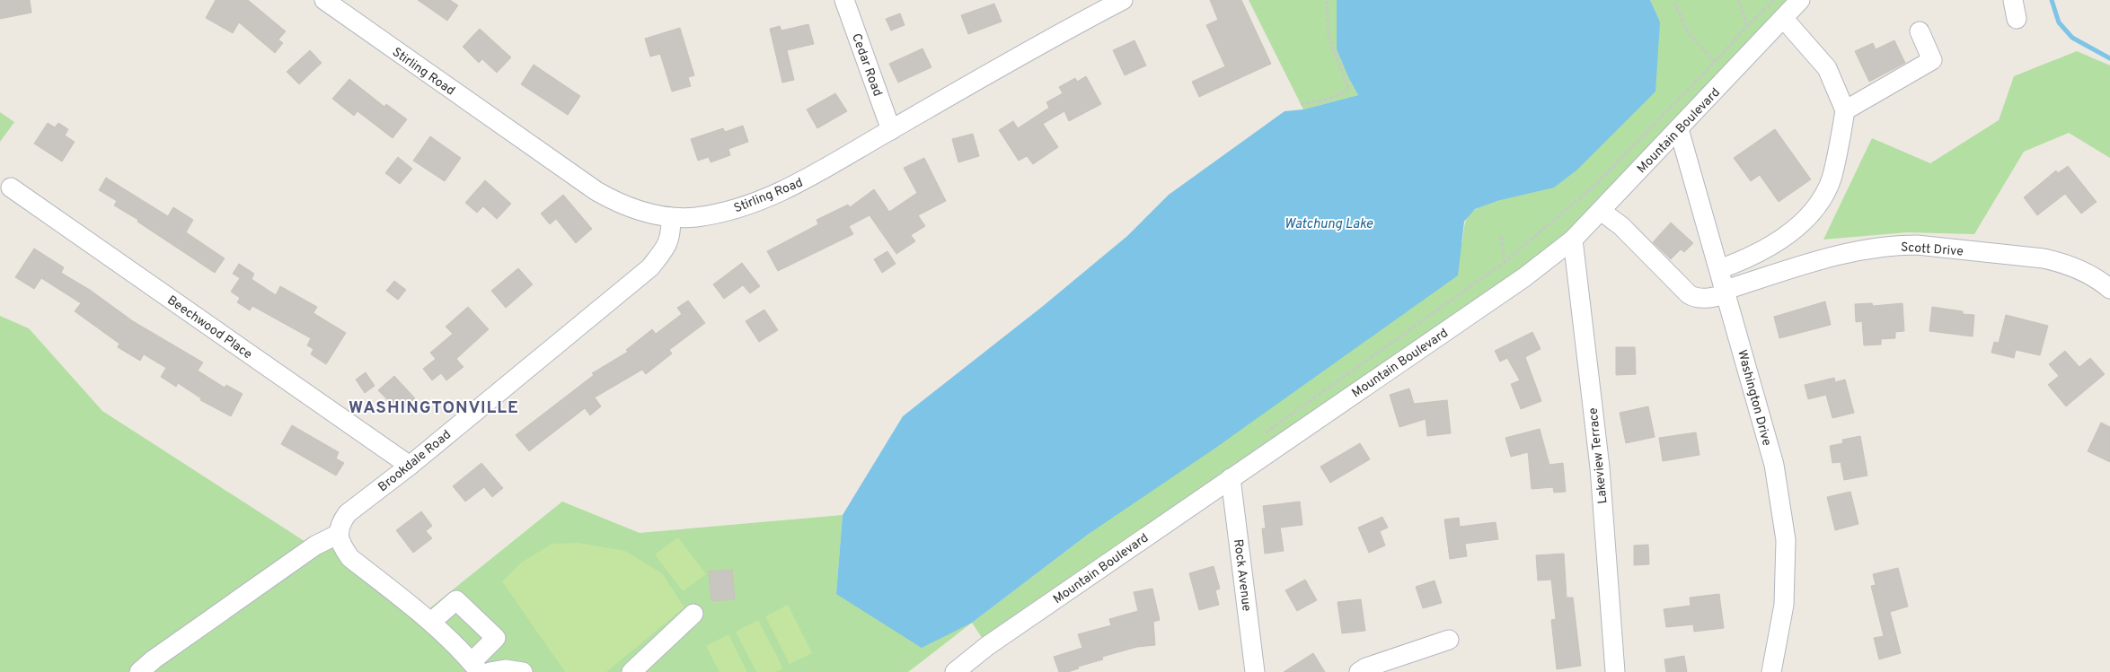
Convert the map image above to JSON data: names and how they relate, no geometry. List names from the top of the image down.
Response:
{
  "streets": {
    "street": [
      "Cedar Road",
      "Stirling Road",
      "Mountain Boulevard",
      "Scott Drive",
      "Beechwood Place",
      "Washington Drive",
      "Lakeview Terrace",
      "Brookdale Road",
      "Rock Avenue"
    ]
  },
  "crossings": [
    ["Cedar Road", "Stirling Road"],
    ["Stirling Road", "Brookdale Road"],
    ["Mountain Boulevard", "Scott Drive"],
    ["Mountain Boulevard", "Washington Drive"],
    ["Mountain Boulevard", "Lakeview Terrace"],
    ["Mountain Boulevard", "Rock Avenue"],
    ["Scott Drive", "Washington Drive"],
    ["Beechwood Place", "Brookdale Road"]
  ],
  "districts": ["WASHINGTONVILLE"],
  "water": ["Watchung Lake"]
}
